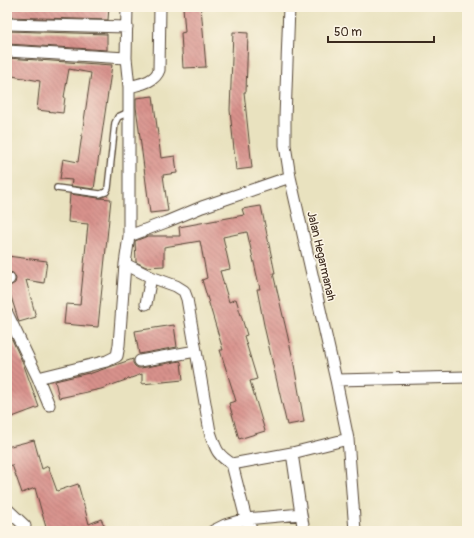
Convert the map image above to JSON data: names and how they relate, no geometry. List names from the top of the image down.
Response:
{
  "streets": {
    "street": ["Jalan Hegarmanah"]
  },
  "scale_bar": "50 m"
}
